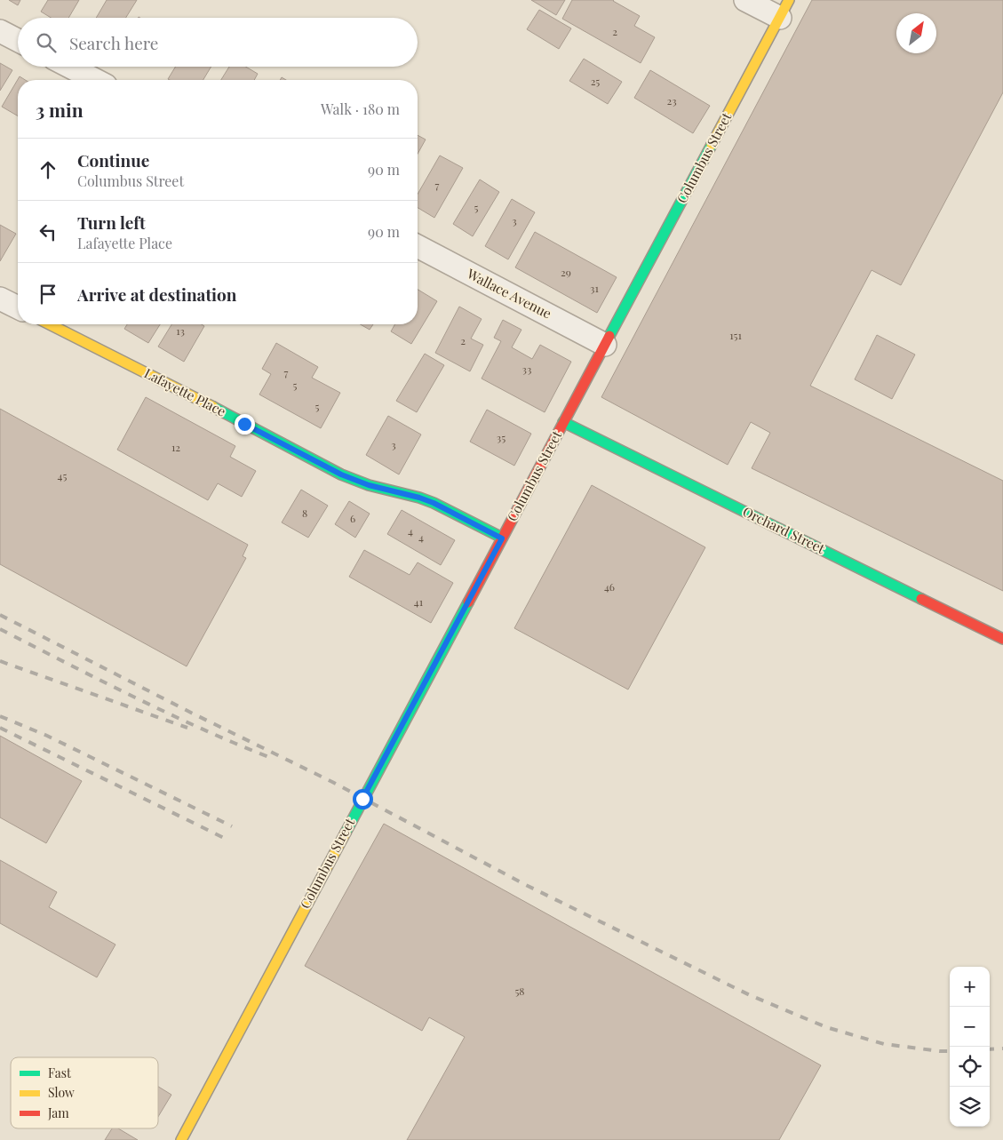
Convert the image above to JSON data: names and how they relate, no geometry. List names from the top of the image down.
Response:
{
  "streets": {
    "street": [
      "Columbus Street",
      "Wallace Avenue",
      "Lafayette Place",
      "Orchard Street"
    ]
  },
  "crossings": [
    ["Columbus Street", "Wallace Avenue"],
    ["Columbus Street", "Lafayette Place"],
    ["Columbus Street", "Orchard Street"]
  ],
  "house_numbers": [
    "2",
    "25",
    "23",
    "7",
    "5",
    "3",
    "29",
    "31",
    "13",
    "151",
    "2",
    "33",
    "7",
    "5",
    "5",
    "35",
    "3",
    "12",
    "45",
    "8",
    "6",
    "4",
    "4",
    "46",
    "41",
    "58"
  ],
  "legend": ["Fast", "Slow", "Jam"],
  "north": "top right",
  "page": {
    "search": "Search here",
    "heading": ["3 min", "Walk · 180 m"],
    "list": [
      ["Continue", "Columbus Street", "90 m"],
      ["Turn left", "Lafayette Place", "90 m"],
      "Arrive at destination"
    ],
    "map_buttons": ["+", "−"]
  }
}
